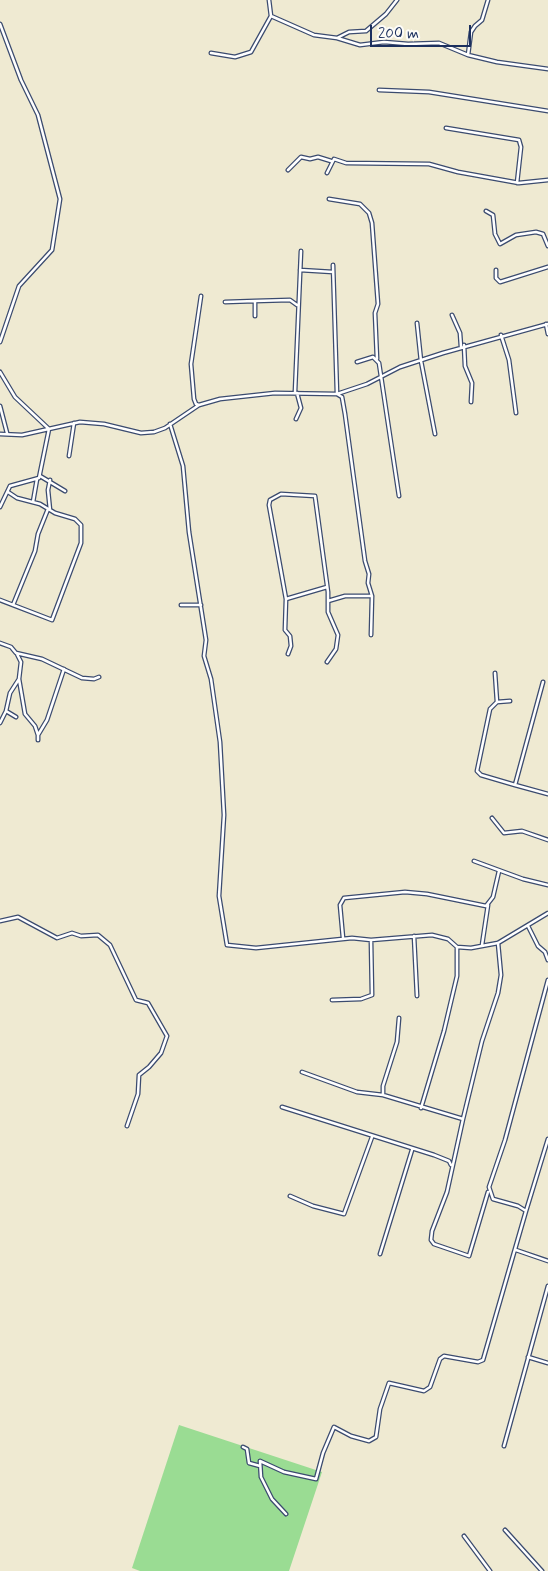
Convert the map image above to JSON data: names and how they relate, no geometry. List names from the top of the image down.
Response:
{
  "scale_bar": "200 m"
}
